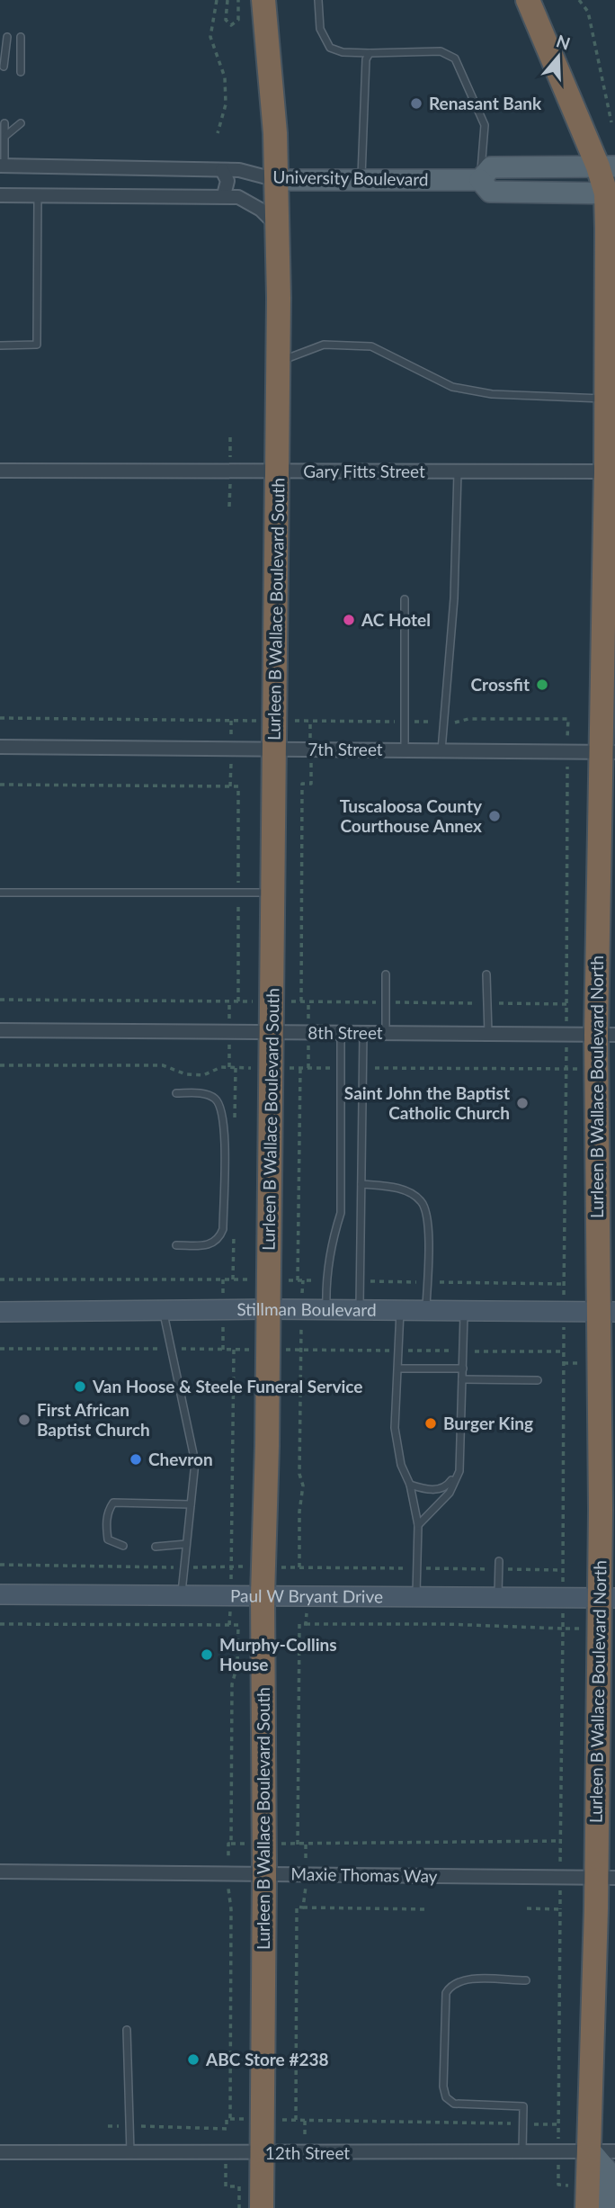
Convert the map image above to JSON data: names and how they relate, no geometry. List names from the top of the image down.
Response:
{
  "streets": {
    "highway": ["Lurleen B Wallace Boulevard South", "Lurleen B Wallace Boulevard North"],
    "main road": ["University Boulevard", "Stillman Boulevard", "Paul W Bryant Drive"],
    "street": [
      "Gary Fitts Street",
      "7th Street",
      "8th Street",
      "Maxie Thomas Way",
      "12th Street"
    ]
  },
  "crossings": [
    ["University Boulevard", "Lurleen B Wallace Boulevard South"],
    ["University Boulevard", "Lurleen B Wallace Boulevard North"],
    ["Gary Fitts Street", "Lurleen B Wallace Boulevard South"],
    ["Gary Fitts Street", "Lurleen B Wallace Boulevard North"],
    ["Lurleen B Wallace Boulevard South", "7th Street"],
    ["Lurleen B Wallace Boulevard South", "8th Street"],
    ["Lurleen B Wallace Boulevard South", "Stillman Boulevard"],
    ["Lurleen B Wallace Boulevard South", "Paul W Bryant Drive"],
    ["Lurleen B Wallace Boulevard South", "Maxie Thomas Way"],
    ["Lurleen B Wallace Boulevard South", "12th Street"],
    ["7th Street", "Lurleen B Wallace Boulevard North"],
    ["8th Street", "Lurleen B Wallace Boulevard North"],
    ["Lurleen B Wallace Boulevard North", "Stillman Boulevard"],
    ["Lurleen B Wallace Boulevard North", "Paul W Bryant Drive"],
    ["Lurleen B Wallace Boulevard North", "Maxie Thomas Way"],
    ["Lurleen B Wallace Boulevard North", "12th Street"]
  ],
  "places": [
    "Renasant Bank",
    "AC Hotel",
    "Crossfit",
    "Tuscaloosa County Courthouse Annex",
    "Saint John the Baptist Catholic Church",
    "Van Hoose & Steele Funeral Service",
    "First African Baptist Church",
    "Burger King",
    "Chevron",
    "Murphy-Collins House",
    "ABC Store #238"
  ],
  "north": "top"
}
